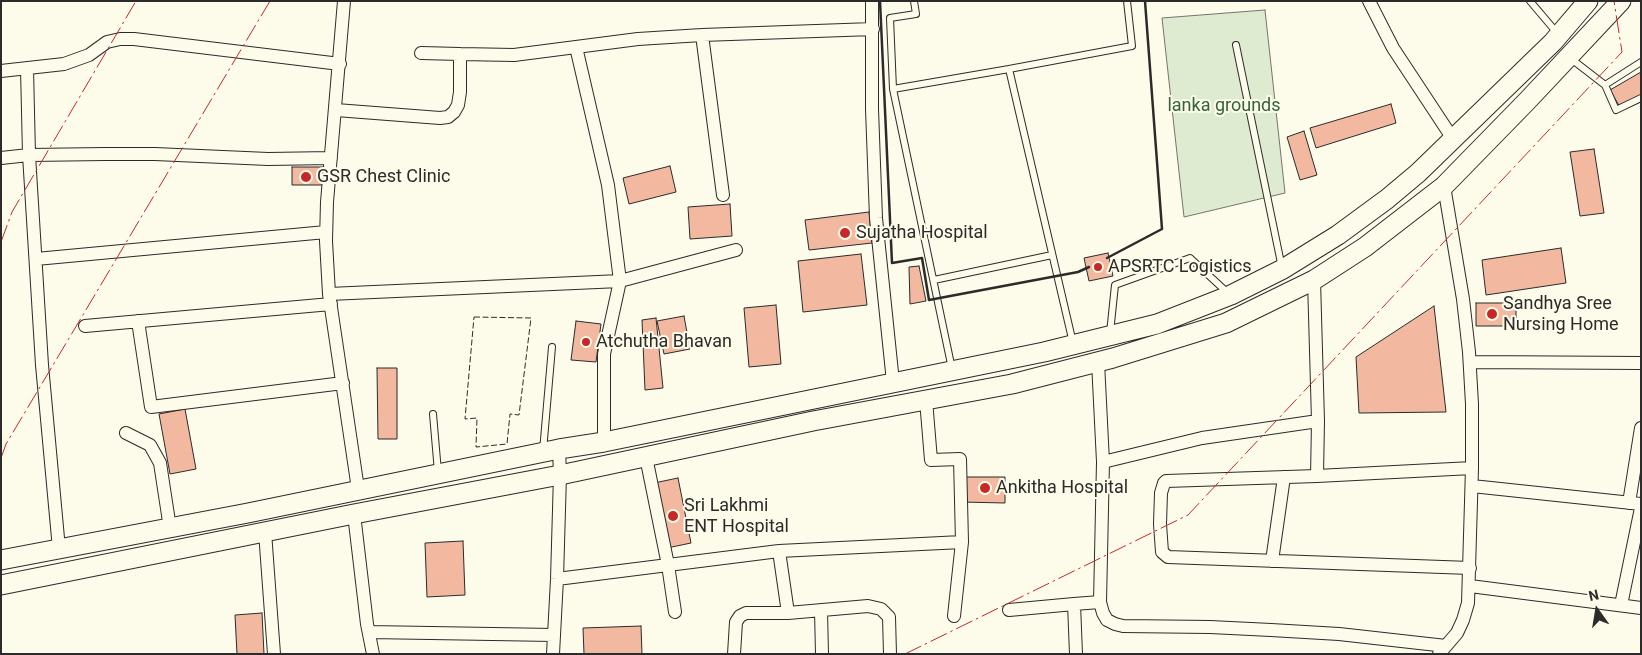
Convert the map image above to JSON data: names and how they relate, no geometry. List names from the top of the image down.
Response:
{
  "parks": ["lanka grounds"],
  "places": [
    "GSR Chest Clinic",
    "Sujatha Hospital",
    "APSRTC Logistics",
    "Sandhya Sree Nursing Home",
    "Atchutha Bhavan",
    "Ankitha Hospital",
    "Sri Lakhmi ENT Hospital"
  ],
  "north": "top"
}
